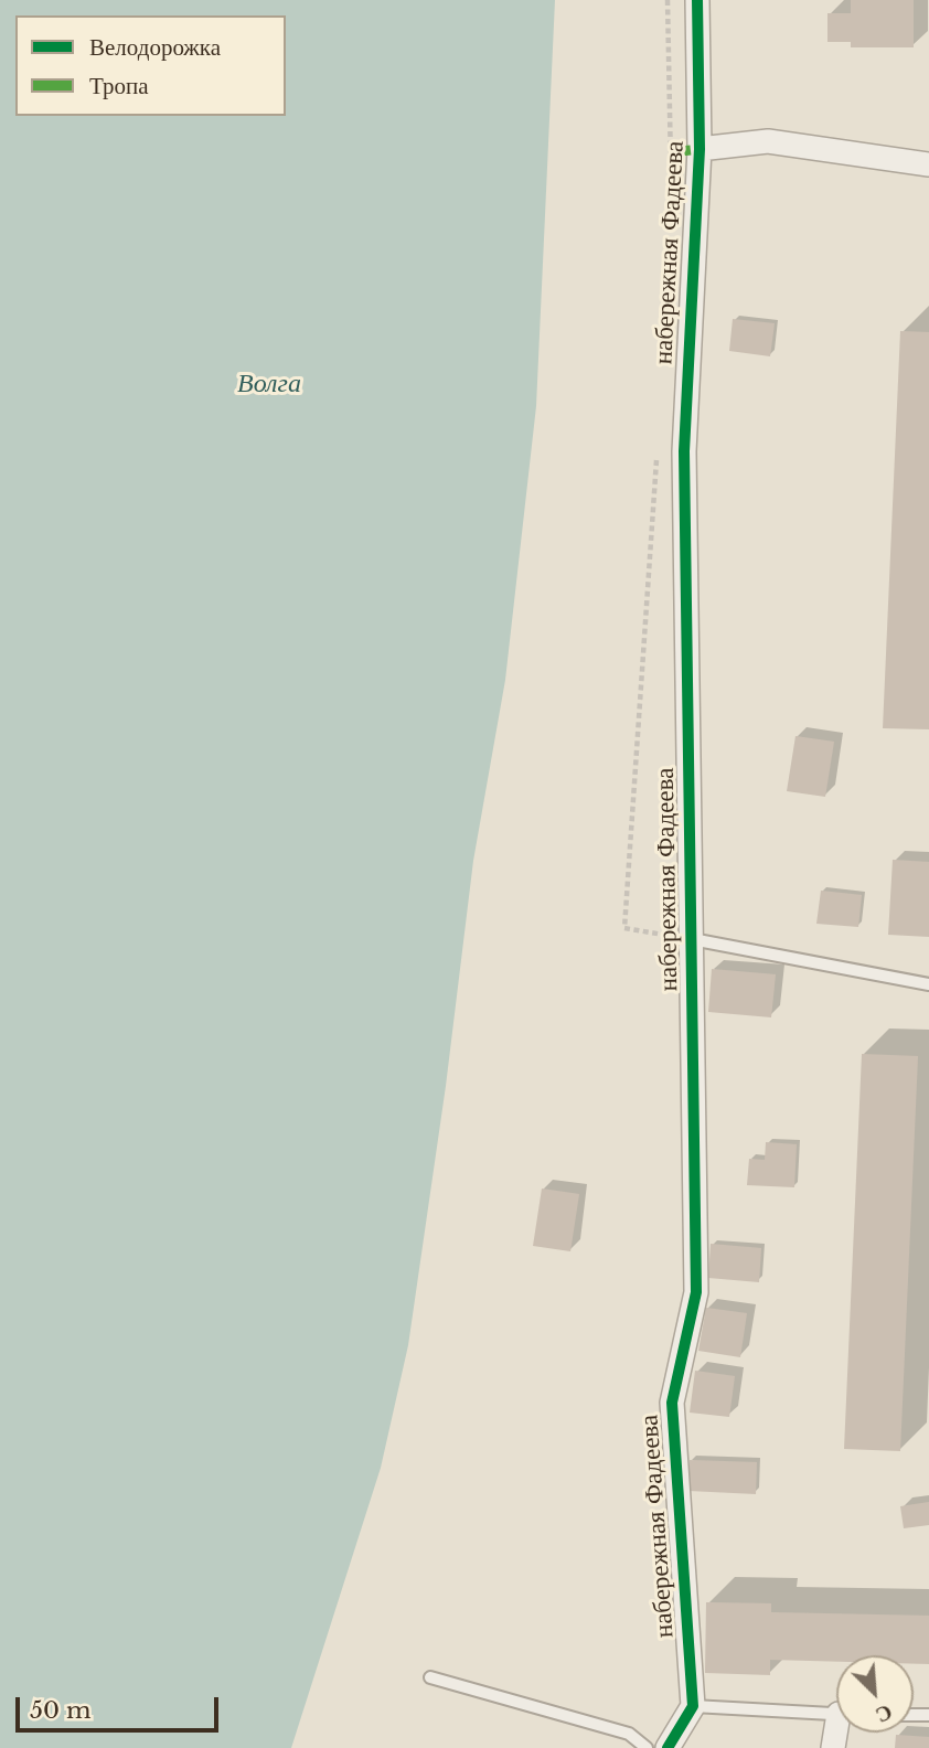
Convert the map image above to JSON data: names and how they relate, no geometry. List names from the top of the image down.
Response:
{
  "streets": {
    "street": ["набережная Фадеева"]
  },
  "water": ["Волга"],
  "legend": ["Велодорожка", "Тропа"],
  "scale_bar": "50 m",
  "north": "bottom right"
}
